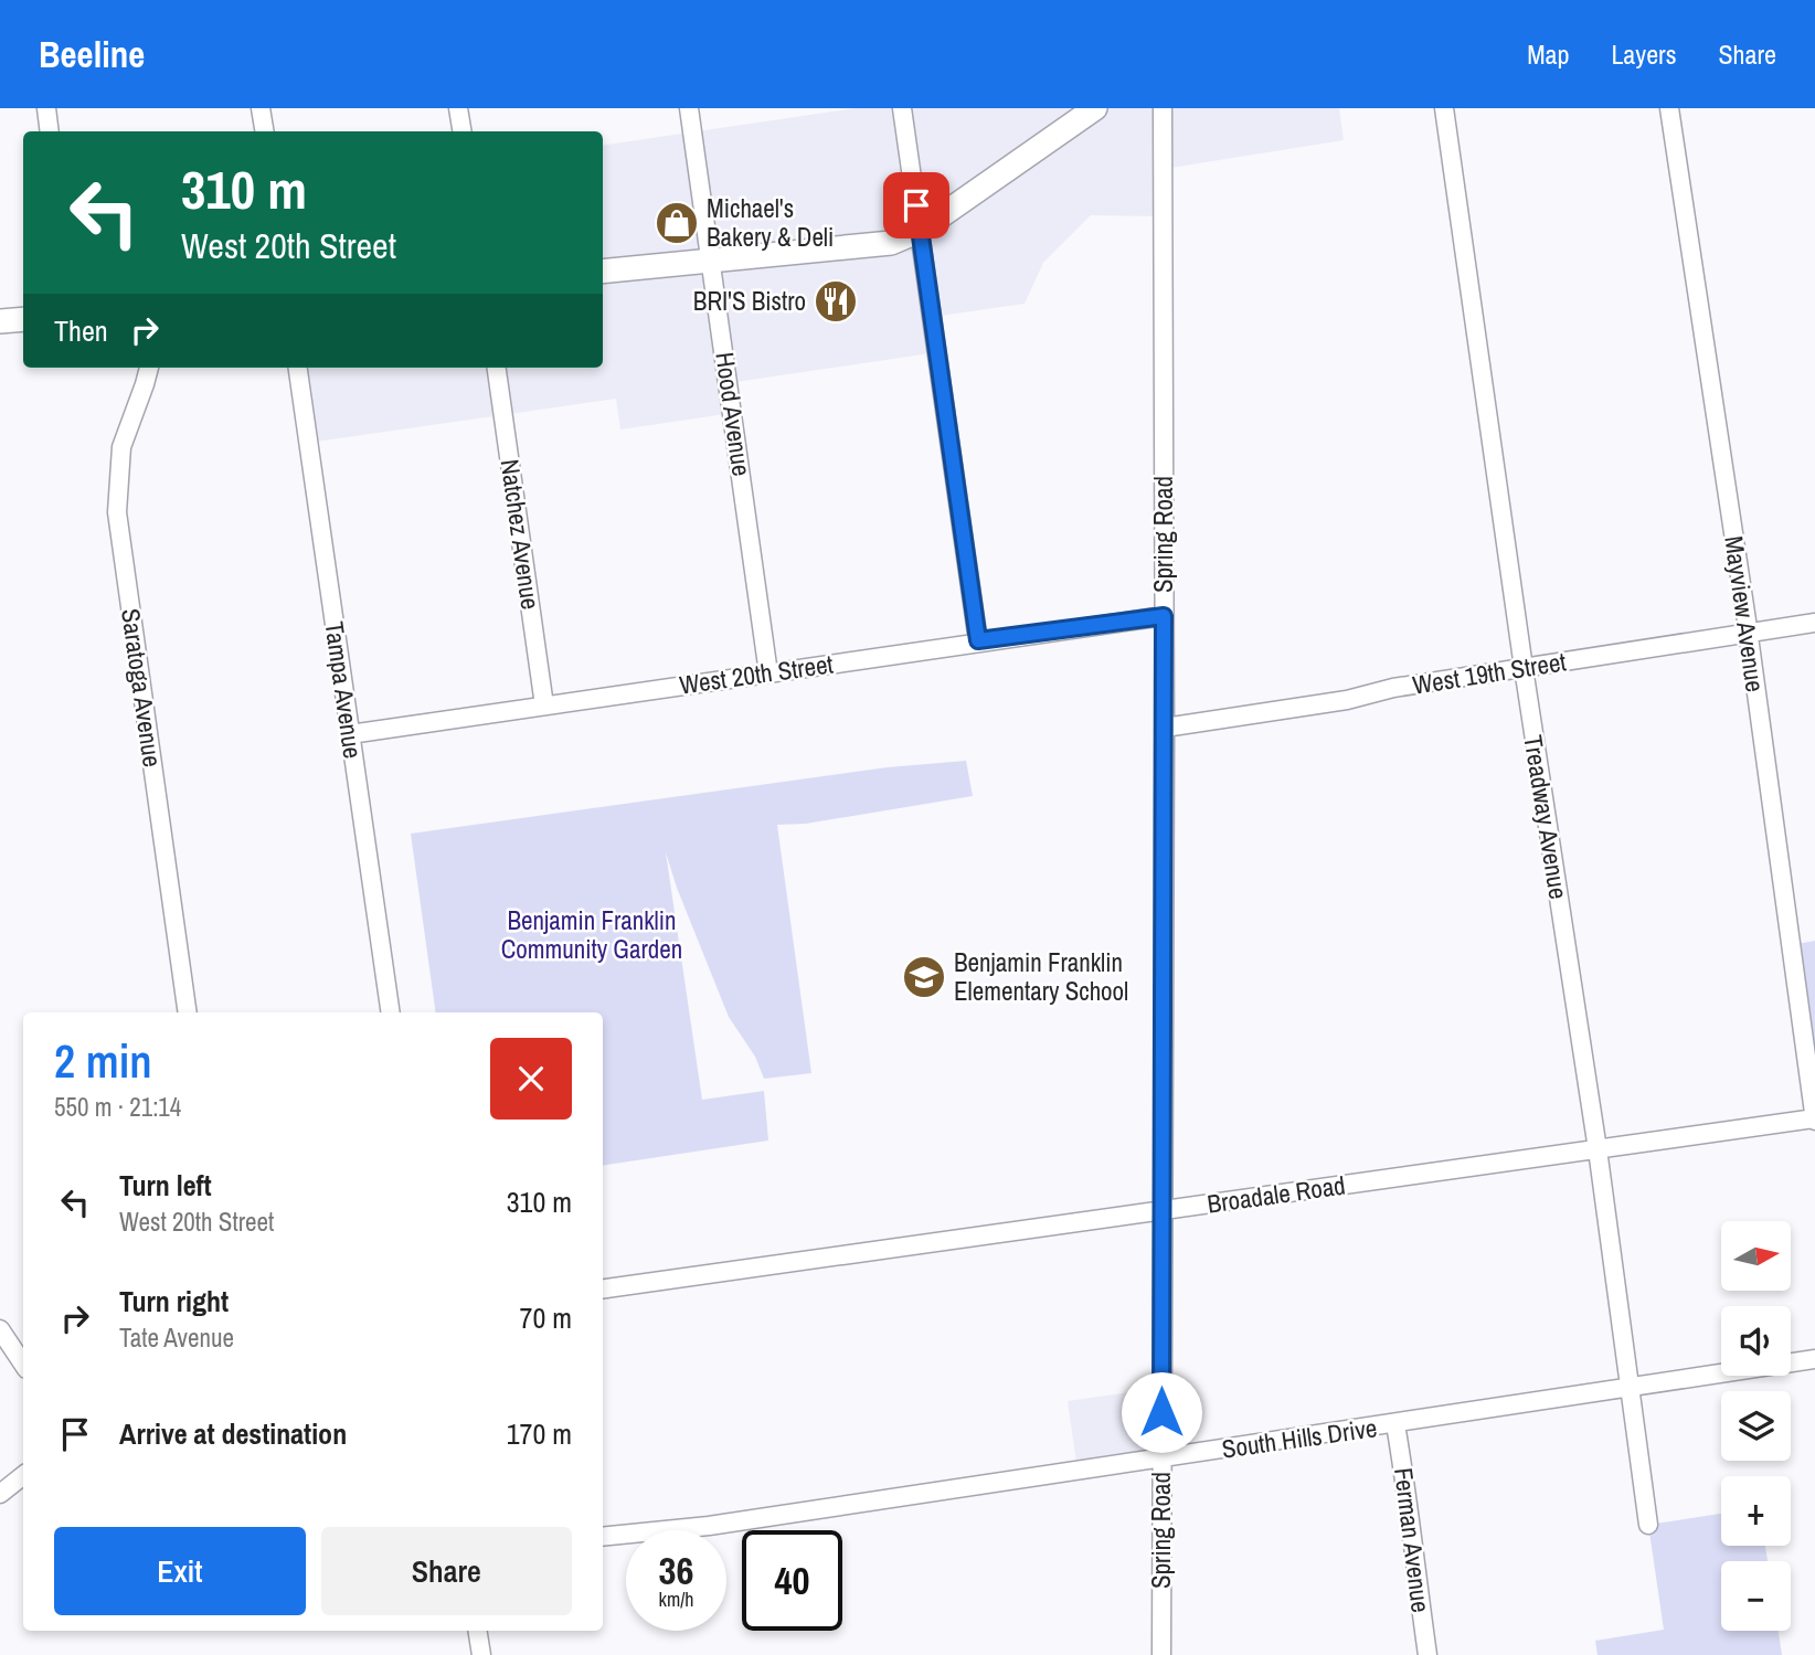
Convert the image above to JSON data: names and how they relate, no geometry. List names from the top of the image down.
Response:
{
  "streets": {
    "street": [
      "Hood Avenue",
      "Natchez Avenue",
      "Spring Road",
      "Mayview Avenue",
      "West 19th Street",
      "West 20th Street",
      "Saratoga Avenue",
      "Tampa Avenue",
      "Treadway Avenue",
      "Broadale Road",
      "South Hills Drive",
      "Ferman Avenue"
    ]
  },
  "crossings": [
    ["Hood Avenue", "West 20th Street"],
    ["Natchez Avenue", "West 20th Street"],
    ["Spring Road", "West 19th Street"],
    ["Spring Road", "West 20th Street"],
    ["Spring Road", "Broadale Road"],
    ["Spring Road", "South Hills Drive"],
    ["Mayview Avenue", "West 19th Street"],
    ["Mayview Avenue", "Broadale Road"],
    ["West 19th Street", "Treadway Avenue"],
    ["West 20th Street", "Tampa Avenue"],
    ["Treadway Avenue", "Broadale Road"],
    ["Treadway Avenue", "South Hills Drive"],
    ["South Hills Drive", "Ferman Avenue"]
  ],
  "parks": ["Benjamin Franklin Community Garden"],
  "places": {
    "shop": ["Michael's Bakery & Deli"],
    "restaurant": ["BRI'S Bistro"],
    "school or university": ["Benjamin Franklin Elementary School"]
  },
  "north": "right",
  "page": {
    "header": "Beeline",
    "nav": ["Map", "Layers", "Share"],
    "turn": ["310 m", "West 20th Street"],
    "then": "Then",
    "heading": ["2 min", "550 m · 21:14"],
    "list": [
      {
        "name": "Turn left",
        "note": "West 20th Street",
        "value": "310 m"
      },
      {
        "name": "Turn right",
        "note": "Tate Avenue",
        "value": "70 m"
      },
      {
        "name": "Arrive at destination",
        "value": "170 m"
      }
    ],
    "map_buttons": ["+", "−"],
    "buttons": ["Exit", "Share"],
    "speed": "36 km/h",
    "limit": "40"
  }
}
